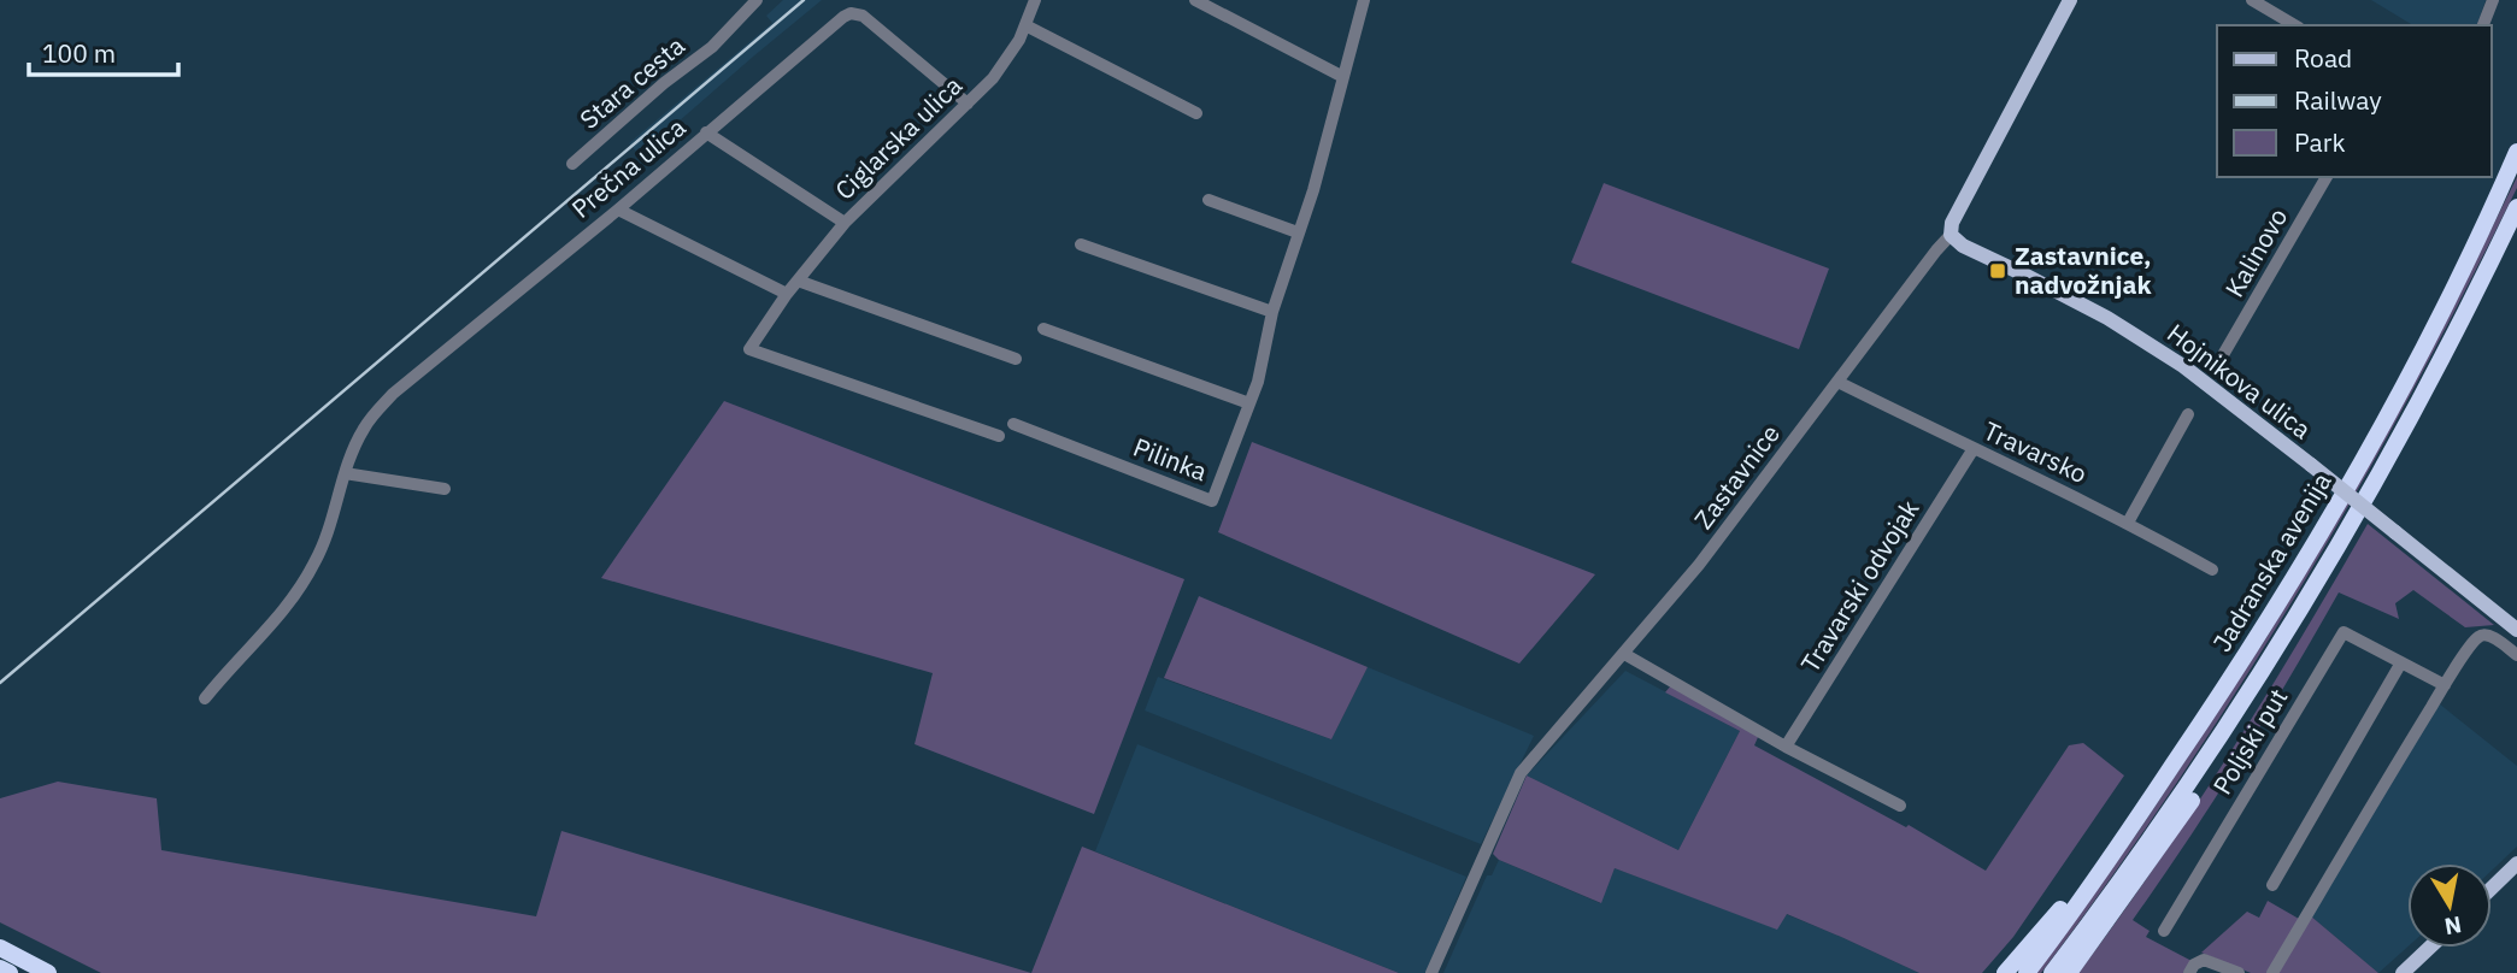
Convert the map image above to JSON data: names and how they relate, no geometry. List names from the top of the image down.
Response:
{
  "streets": {
    "highway": ["Jadranska avenija"],
    "main road": ["Hojnikova ulica", "Zastavnice"],
    "street": [
      "Stara cesta",
      "Ciglarska ulica",
      "Prečna ulica",
      "Kalinovo",
      "Travarsko",
      "Pilinka",
      "Travarski odvojak",
      "Poljski put"
    ]
  },
  "crossings": [
    ["Ciglarska ulica", "Prečna ulica"],
    ["Hojnikova ulica", "Zastavnice"],
    ["Travarsko", "Zastavnice"],
    ["Travarsko", "Travarski odvojak"]
  ],
  "places": {
    "transit": ["Zastavnice, nadvožnjak"]
  },
  "legend": ["Road", "Railway", "Park"],
  "scale_bar": "100 m",
  "north": "bottom"
}
